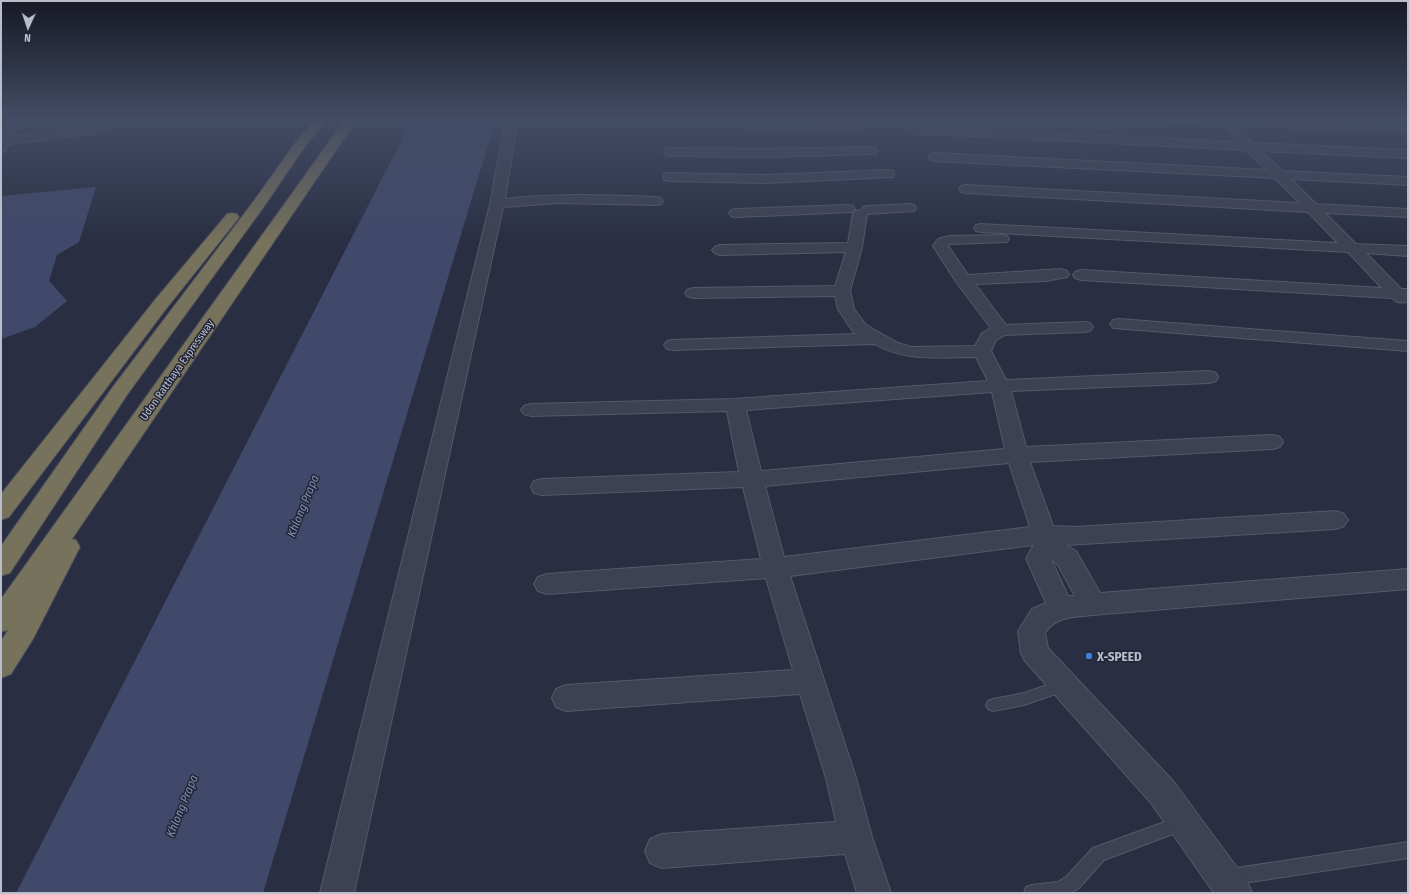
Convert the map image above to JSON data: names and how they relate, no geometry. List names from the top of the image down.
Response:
{
  "streets": {
    "highway": ["Udon Ratthaya Expressway"]
  },
  "water": ["Khlong Prapa"],
  "places": ["X-SPEED"],
  "north": "bottom"
}
